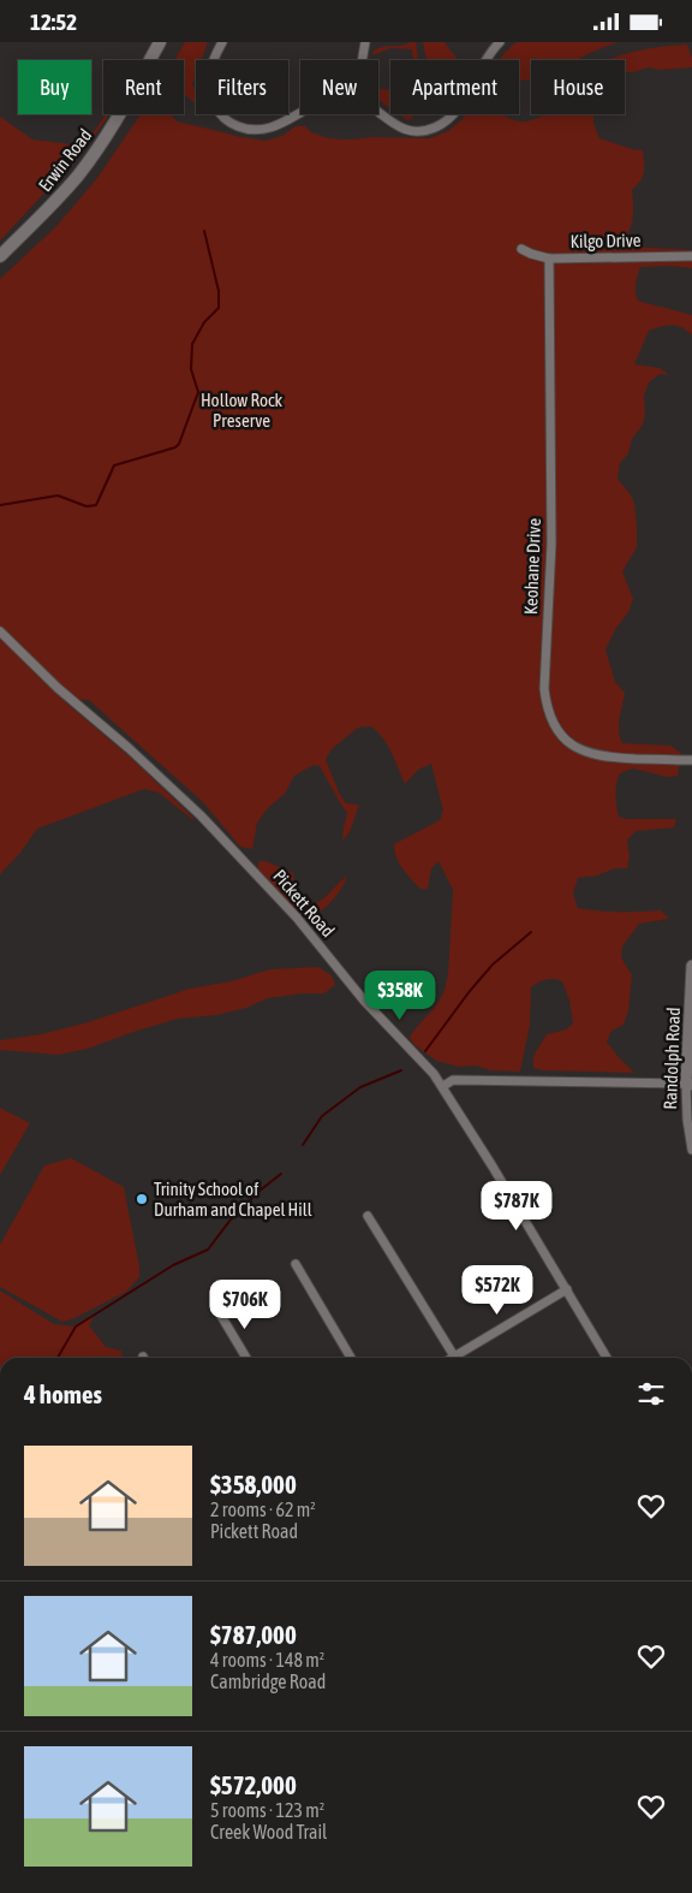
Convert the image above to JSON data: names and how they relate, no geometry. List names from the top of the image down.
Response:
{
  "streets": {
    "main road": ["Erwin Road"],
    "street": [
      "Kilgo Drive",
      "Keohane Drive",
      "Pickett Road",
      "Randolph Road"
    ]
  },
  "crossings": [
    ["Kilgo Drive", "Keohane Drive"]
  ],
  "parks": ["Hollow Rock Preserve"],
  "places": ["Trinity School of Durham and Chapel Hill"],
  "page": {
    "status": "12:52",
    "chip": [
      "Buy",
      "Rent",
      "Filters",
      "New",
      "Apartment",
      "House"
    ],
    "price": [
      "$358K",
      "$787K",
      "$572K",
      "$706K"
    ],
    "heading": "4 homes",
    "list": [
      {
        "name": "$358,000",
        "note": "2 rooms · 62 m² · Pickett Road"
      },
      {
        "name": "$787,000",
        "note": "4 rooms · 148 m² · Cambridge Road"
      },
      {
        "name": "$572,000",
        "note": "5 rooms · 123 m² · Creek Wood Trail"
      }
    ]
  }
}
